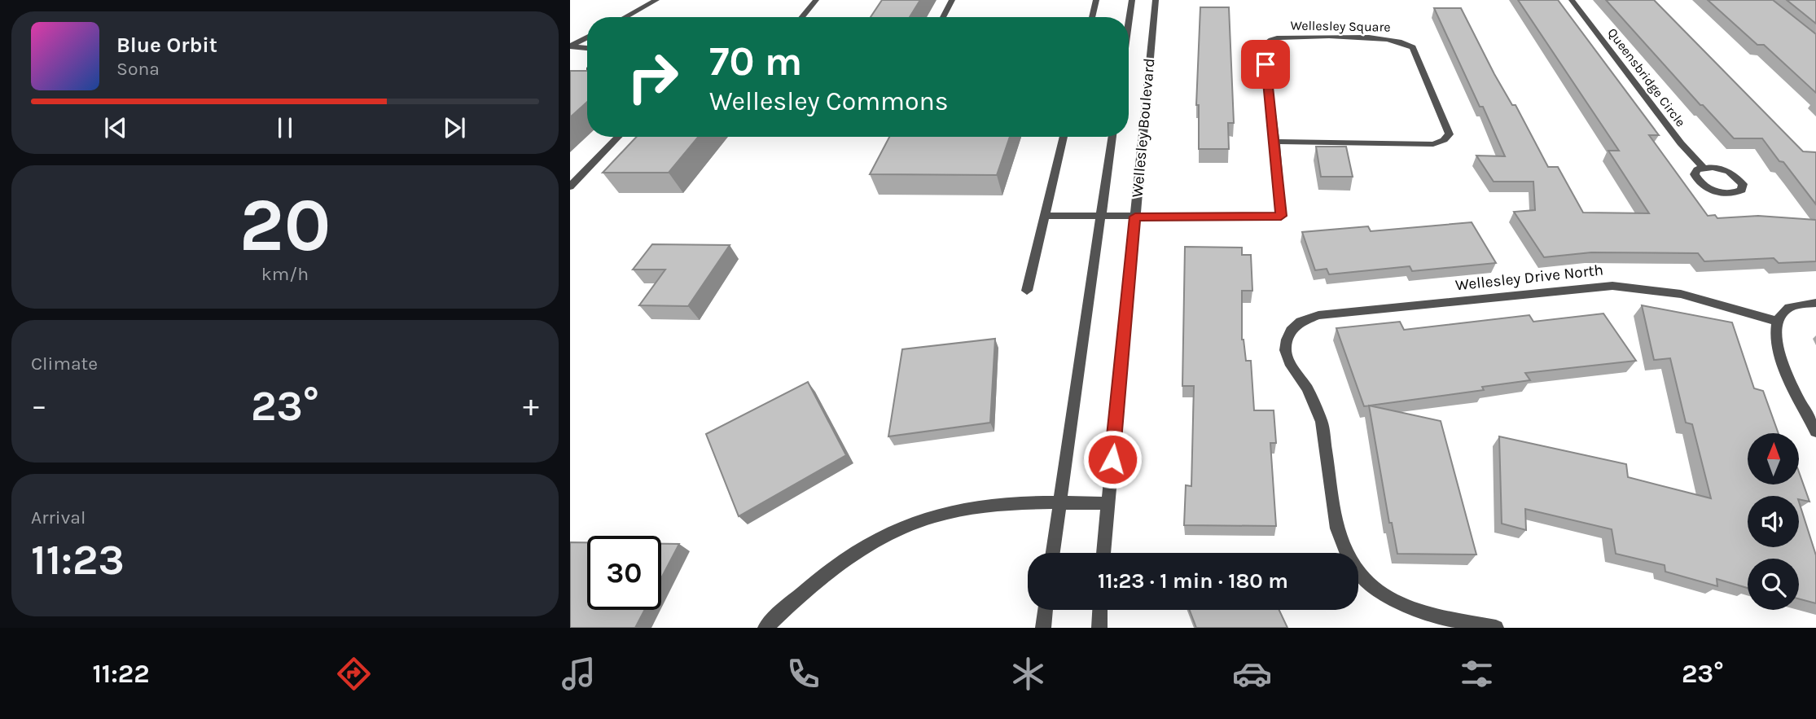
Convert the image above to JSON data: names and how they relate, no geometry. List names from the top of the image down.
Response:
{
  "streets": {
    "street": [
      "Wellesley Square",
      "Queensbridge Circle",
      "Wellesley Boulevard",
      "Wellesley Drive North"
    ]
  },
  "north": "top",
  "page": {
    "turn": ["70 m", "Wellesley Commons"],
    "song": ["Blue Orbit", "Sona"],
    "tile": [
      ["20", "km/h"],
      "Climate",
      ["Arrival", "11:23"]
    ],
    "heat": ["−", "23°", "+"],
    "limit": "30",
    "trip": "11:23 · 1 min · 180 m",
    "tabs": ["11:22", "23°"]
  }
}
